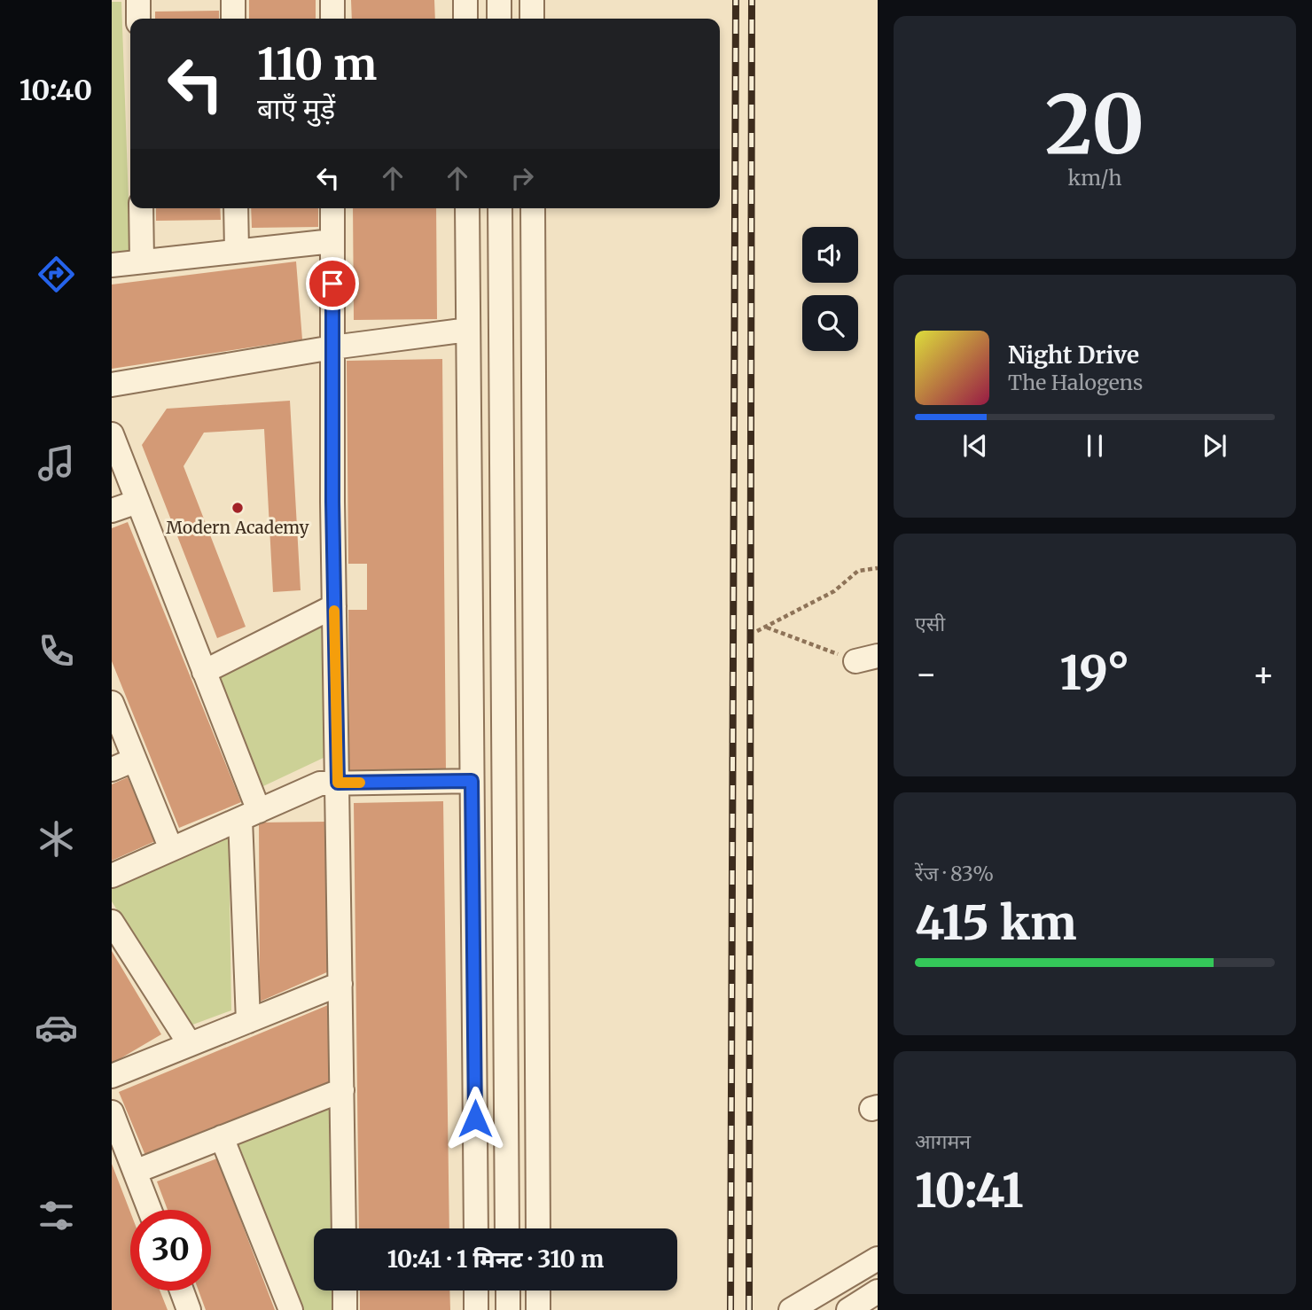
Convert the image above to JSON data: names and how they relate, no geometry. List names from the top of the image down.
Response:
{
  "places": ["Modern Academy"],
  "page": {
    "tabs": "10:40",
    "tile": [
      ["20", "km/h"],
      "एसी",
      ["रेंज · 83%", "415 km"],
      ["आगमन", "10:41"]
    ],
    "turn": ["110 m", "बाएँ मुड़ें"],
    "song": ["Night Drive", "The Halogens"],
    "heat": ["−", "19°", "+"],
    "limit": "30",
    "trip": "10:41 · 1 मिनट · 310 m"
  }
}
